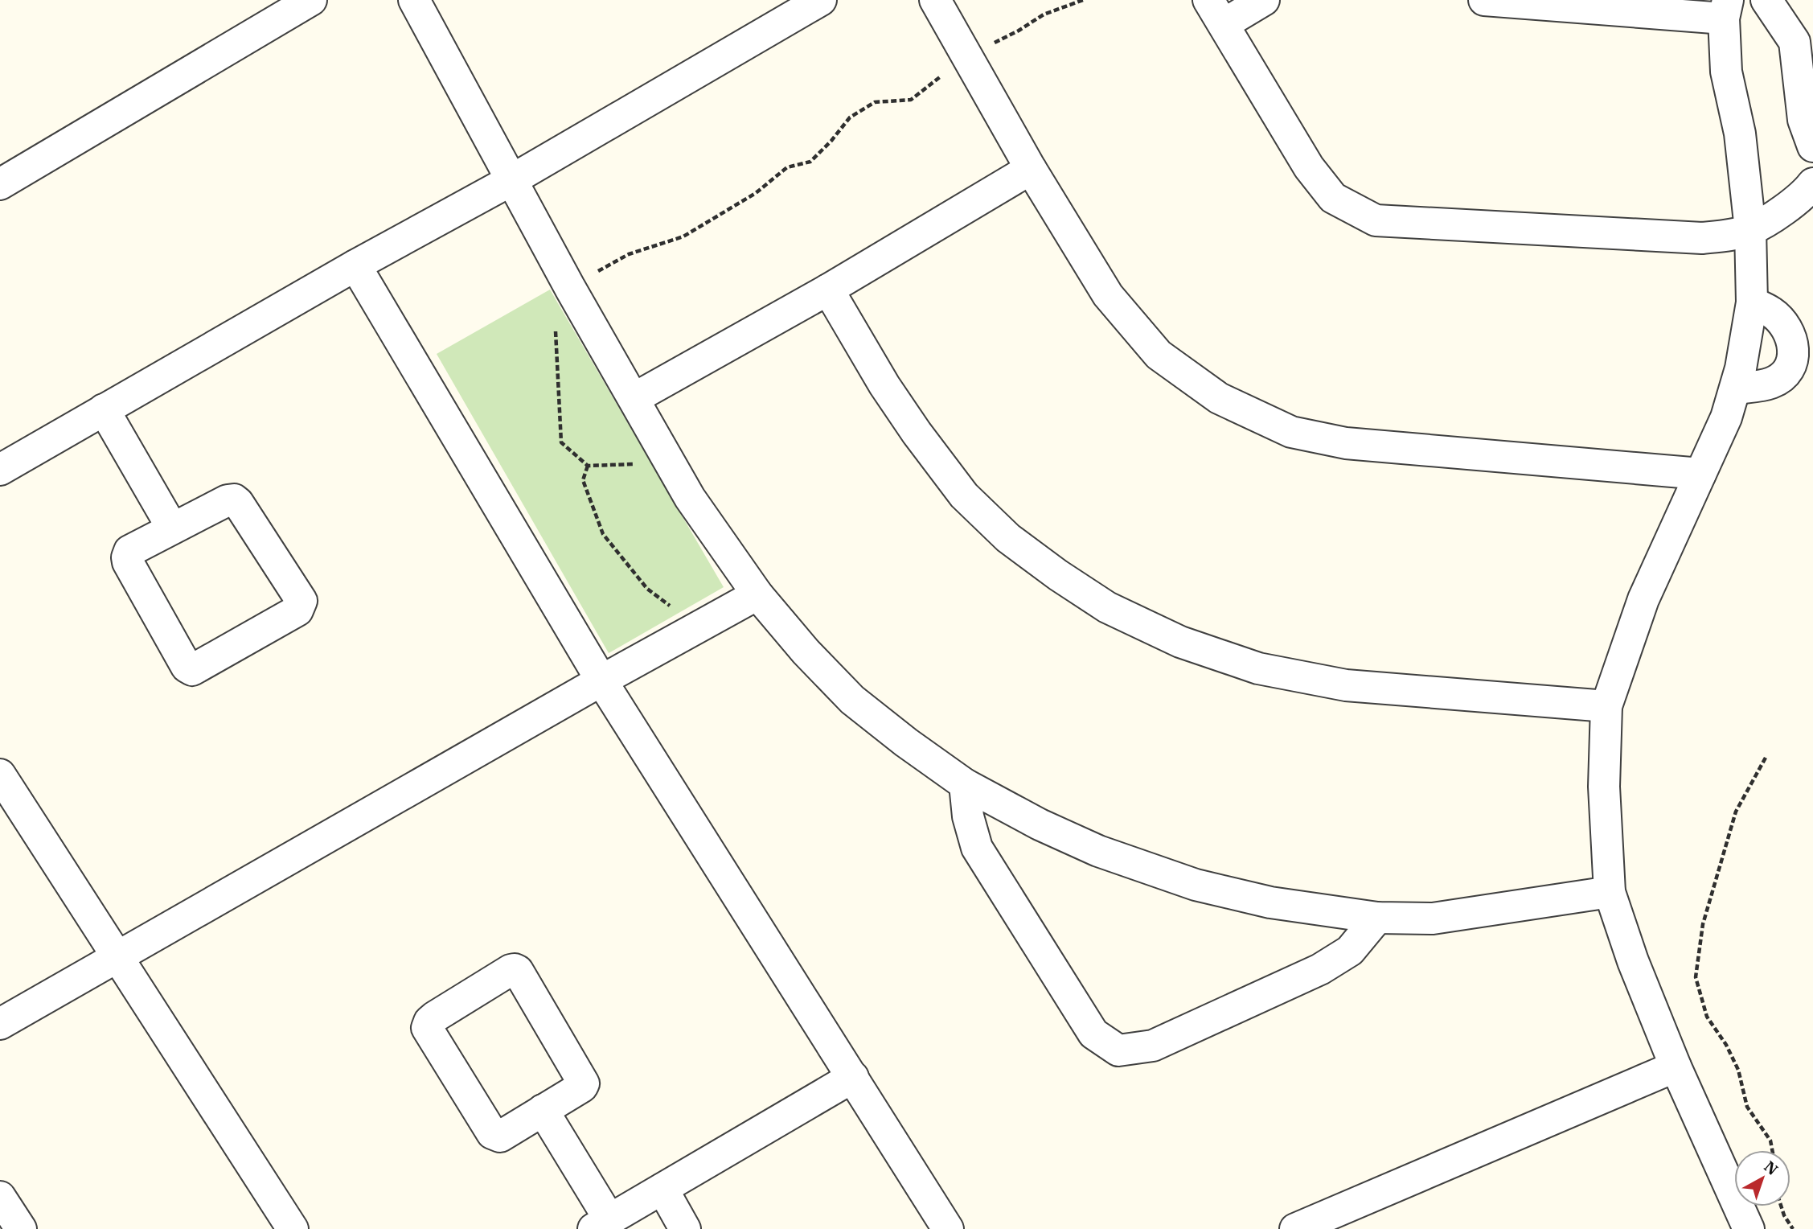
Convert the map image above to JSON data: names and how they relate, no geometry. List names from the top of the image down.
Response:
{
  "north": "top right"
}
